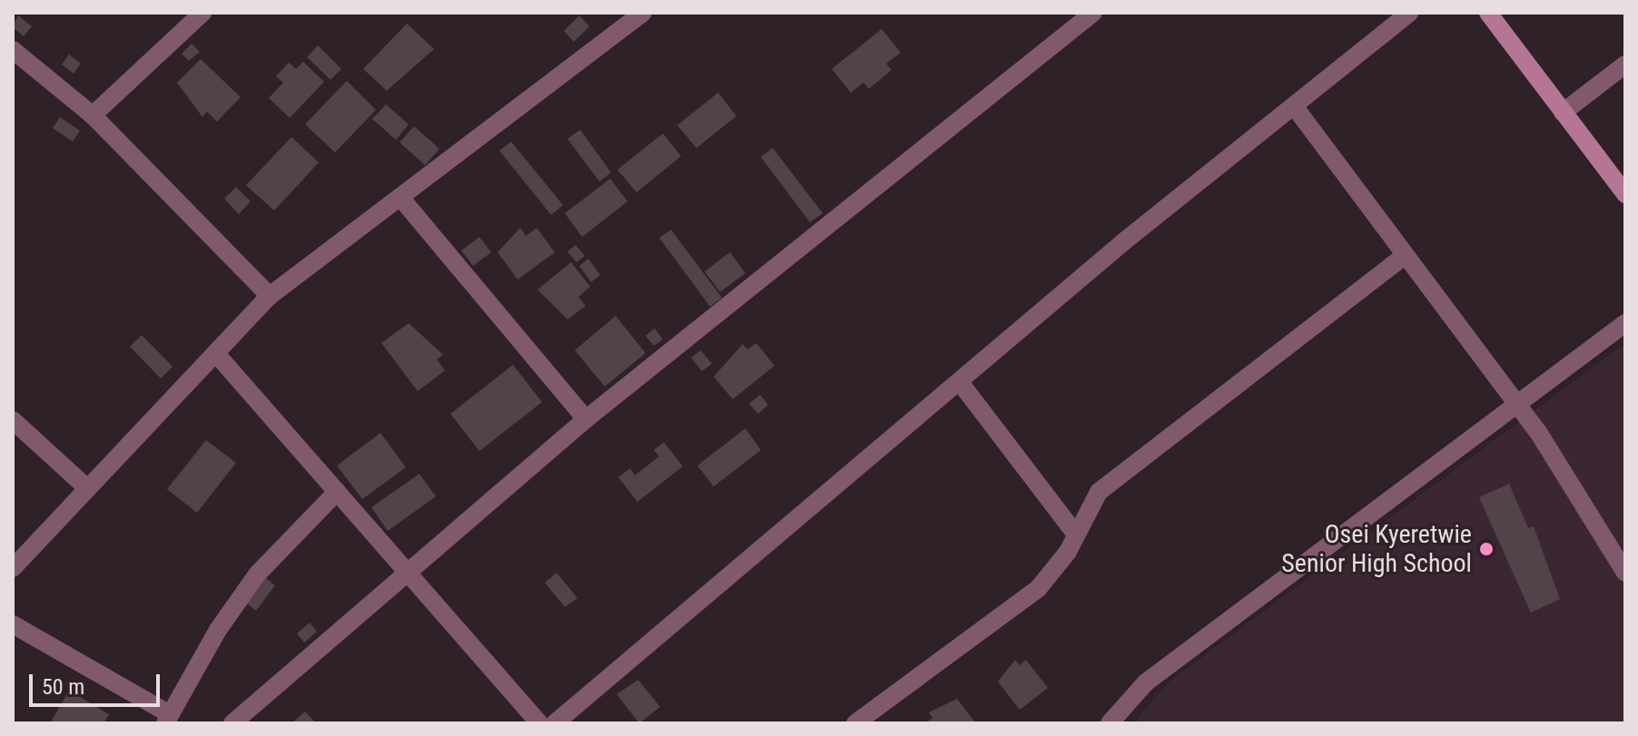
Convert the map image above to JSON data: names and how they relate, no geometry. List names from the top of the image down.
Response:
{
  "places": ["Osei Kyeretwie Senior High School"],
  "scale_bar": "50 m"
}
